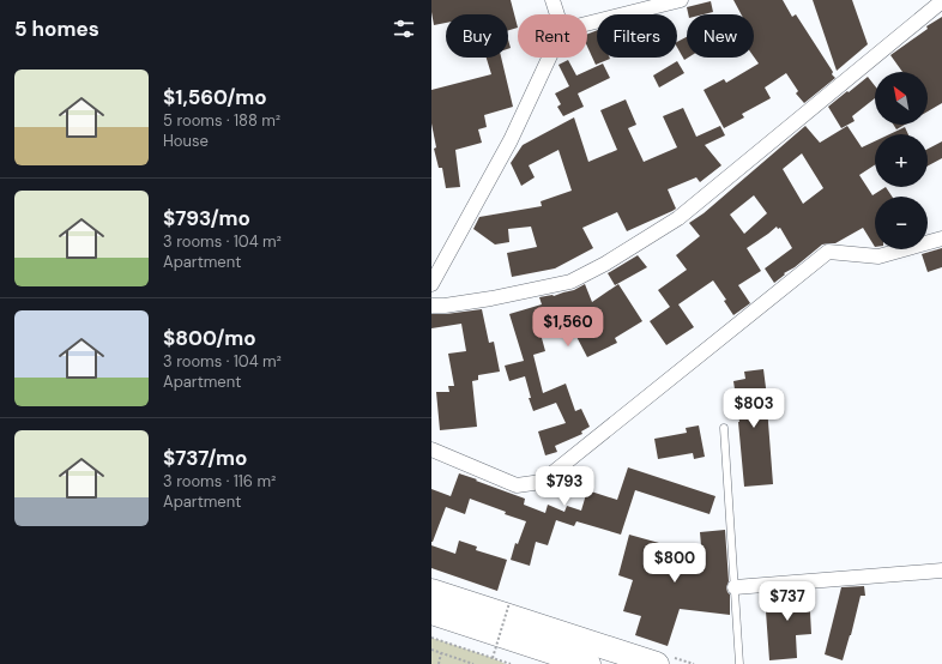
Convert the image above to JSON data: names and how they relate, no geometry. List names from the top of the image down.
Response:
{
  "north": "top left",
  "page": {
    "heading": "5 homes",
    "chip": [
      "Buy",
      "Rent",
      "Filters",
      "New"
    ],
    "list": [
      {
        "name": "$1,560/mo",
        "note": "5 rooms · 188 m² · House"
      },
      {
        "name": "$793/mo",
        "note": "3 rooms · 104 m² · Apartment"
      },
      {
        "name": "$800/mo",
        "note": "3 rooms · 104 m² · Apartment"
      },
      {
        "name": "$737/mo",
        "note": "3 rooms · 116 m² · Apartment"
      }
    ],
    "map_buttons": ["+", "−"],
    "price": [
      "$1,560",
      "$803",
      "$793",
      "$800",
      "$737"
    ]
  }
}
